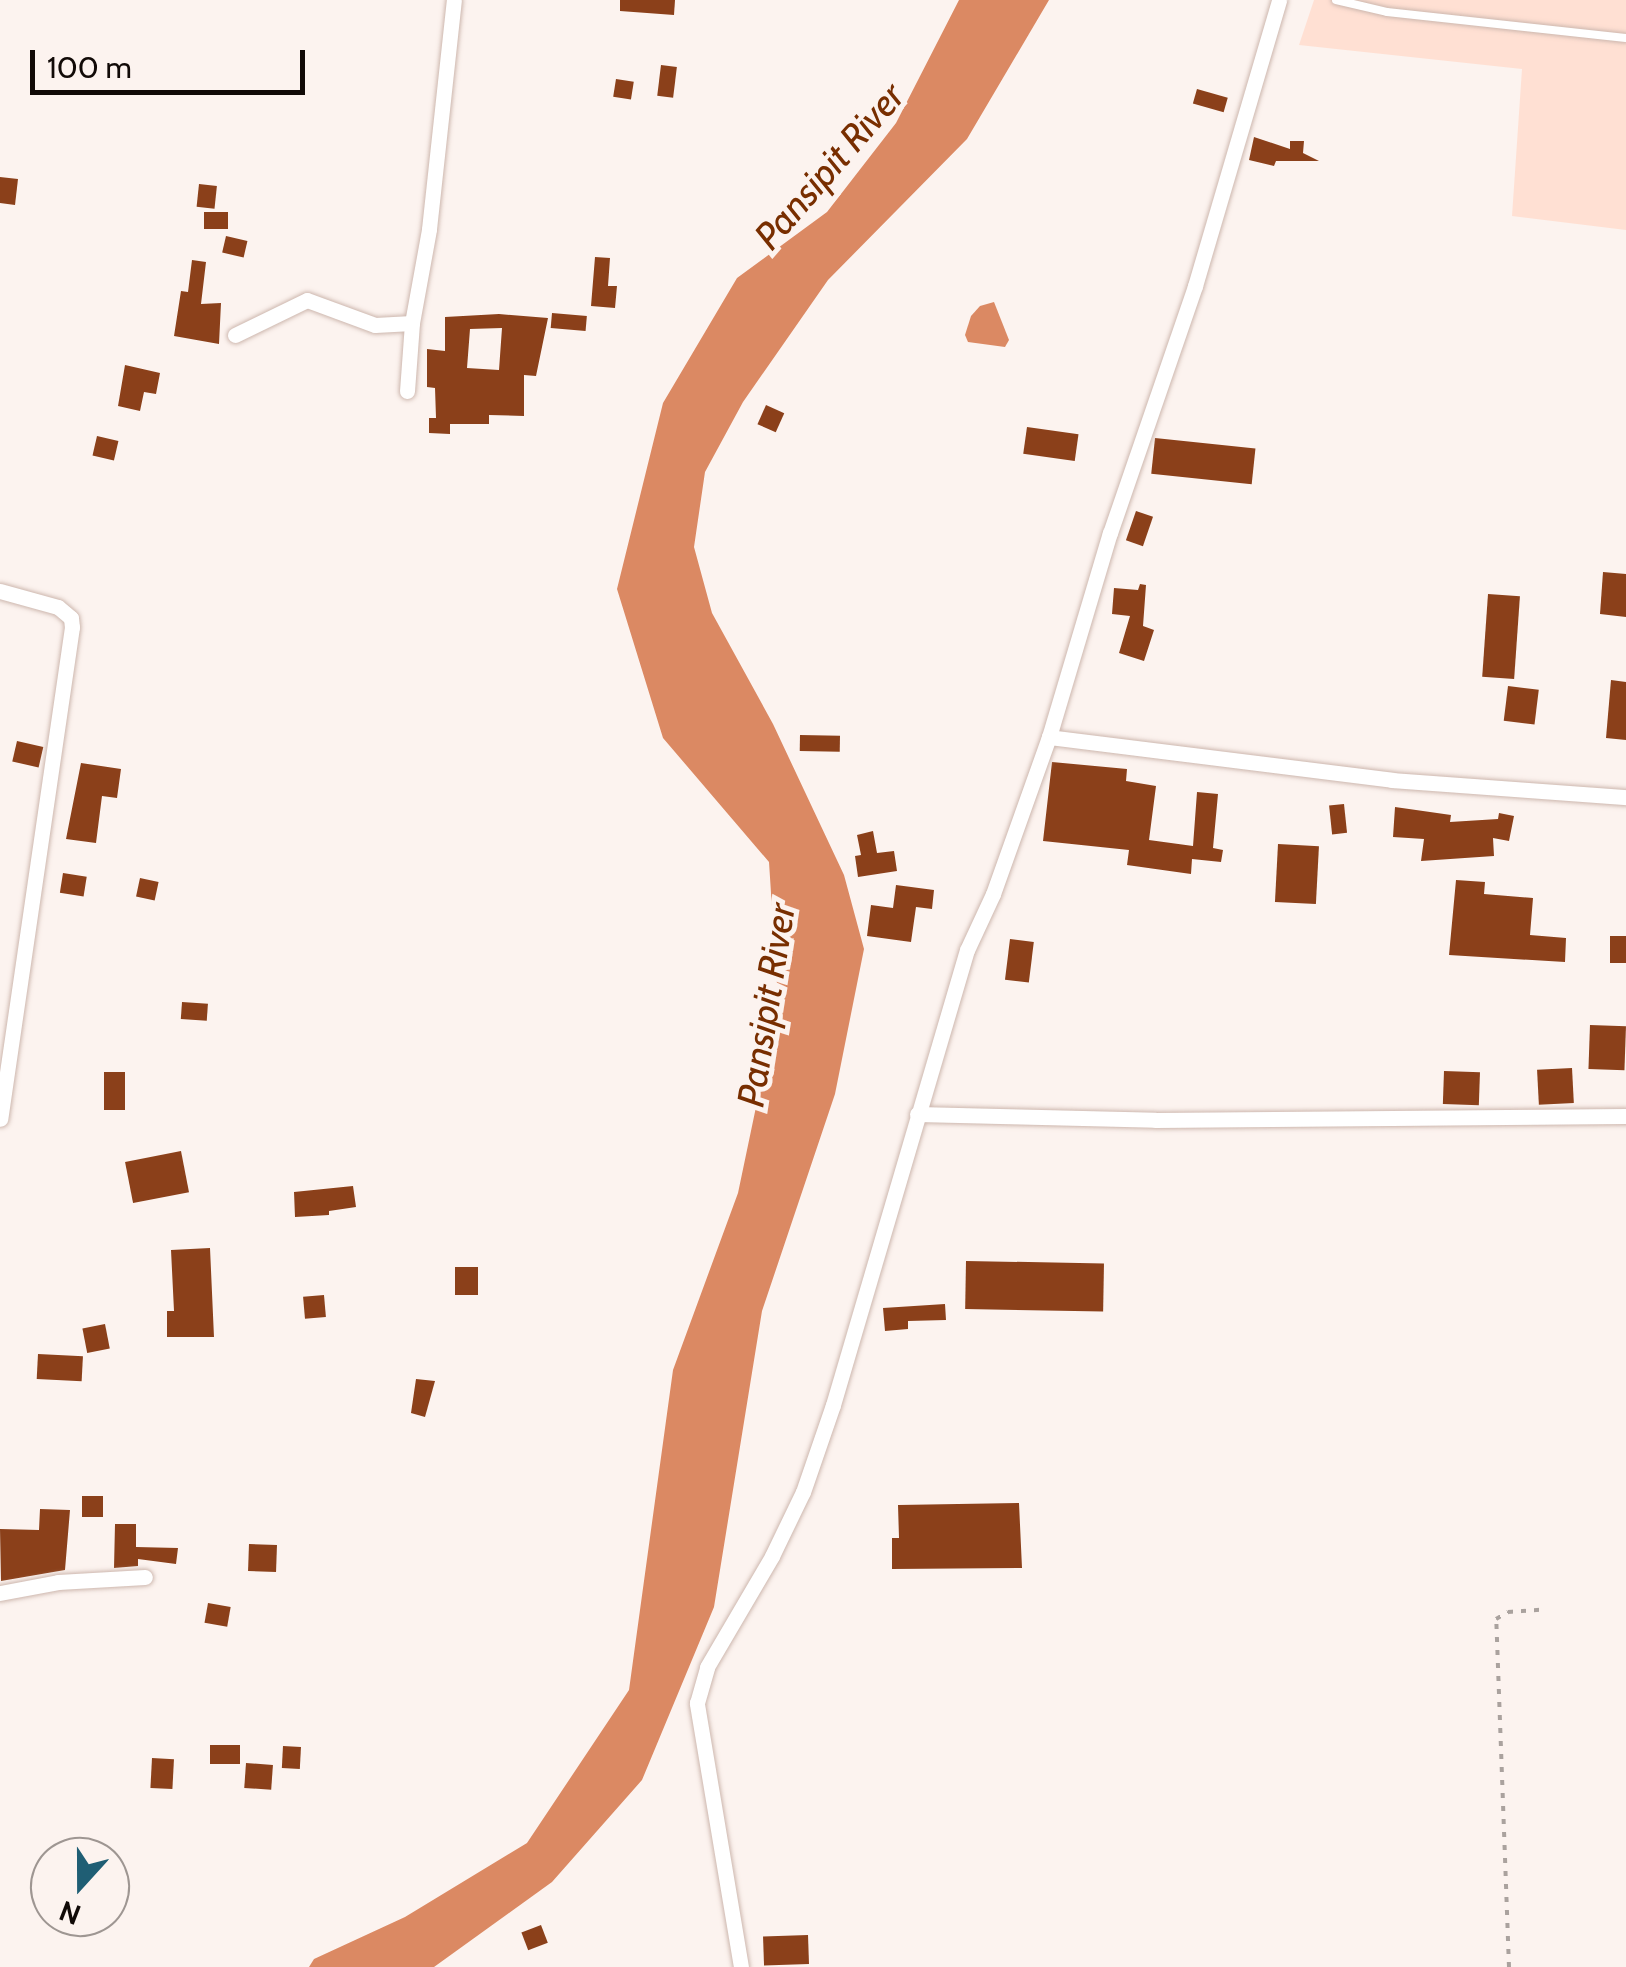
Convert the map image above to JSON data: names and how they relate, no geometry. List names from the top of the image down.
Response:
{
  "water": ["Pansipit River"],
  "scale_bar": "100 m",
  "north": "bottom"
}
